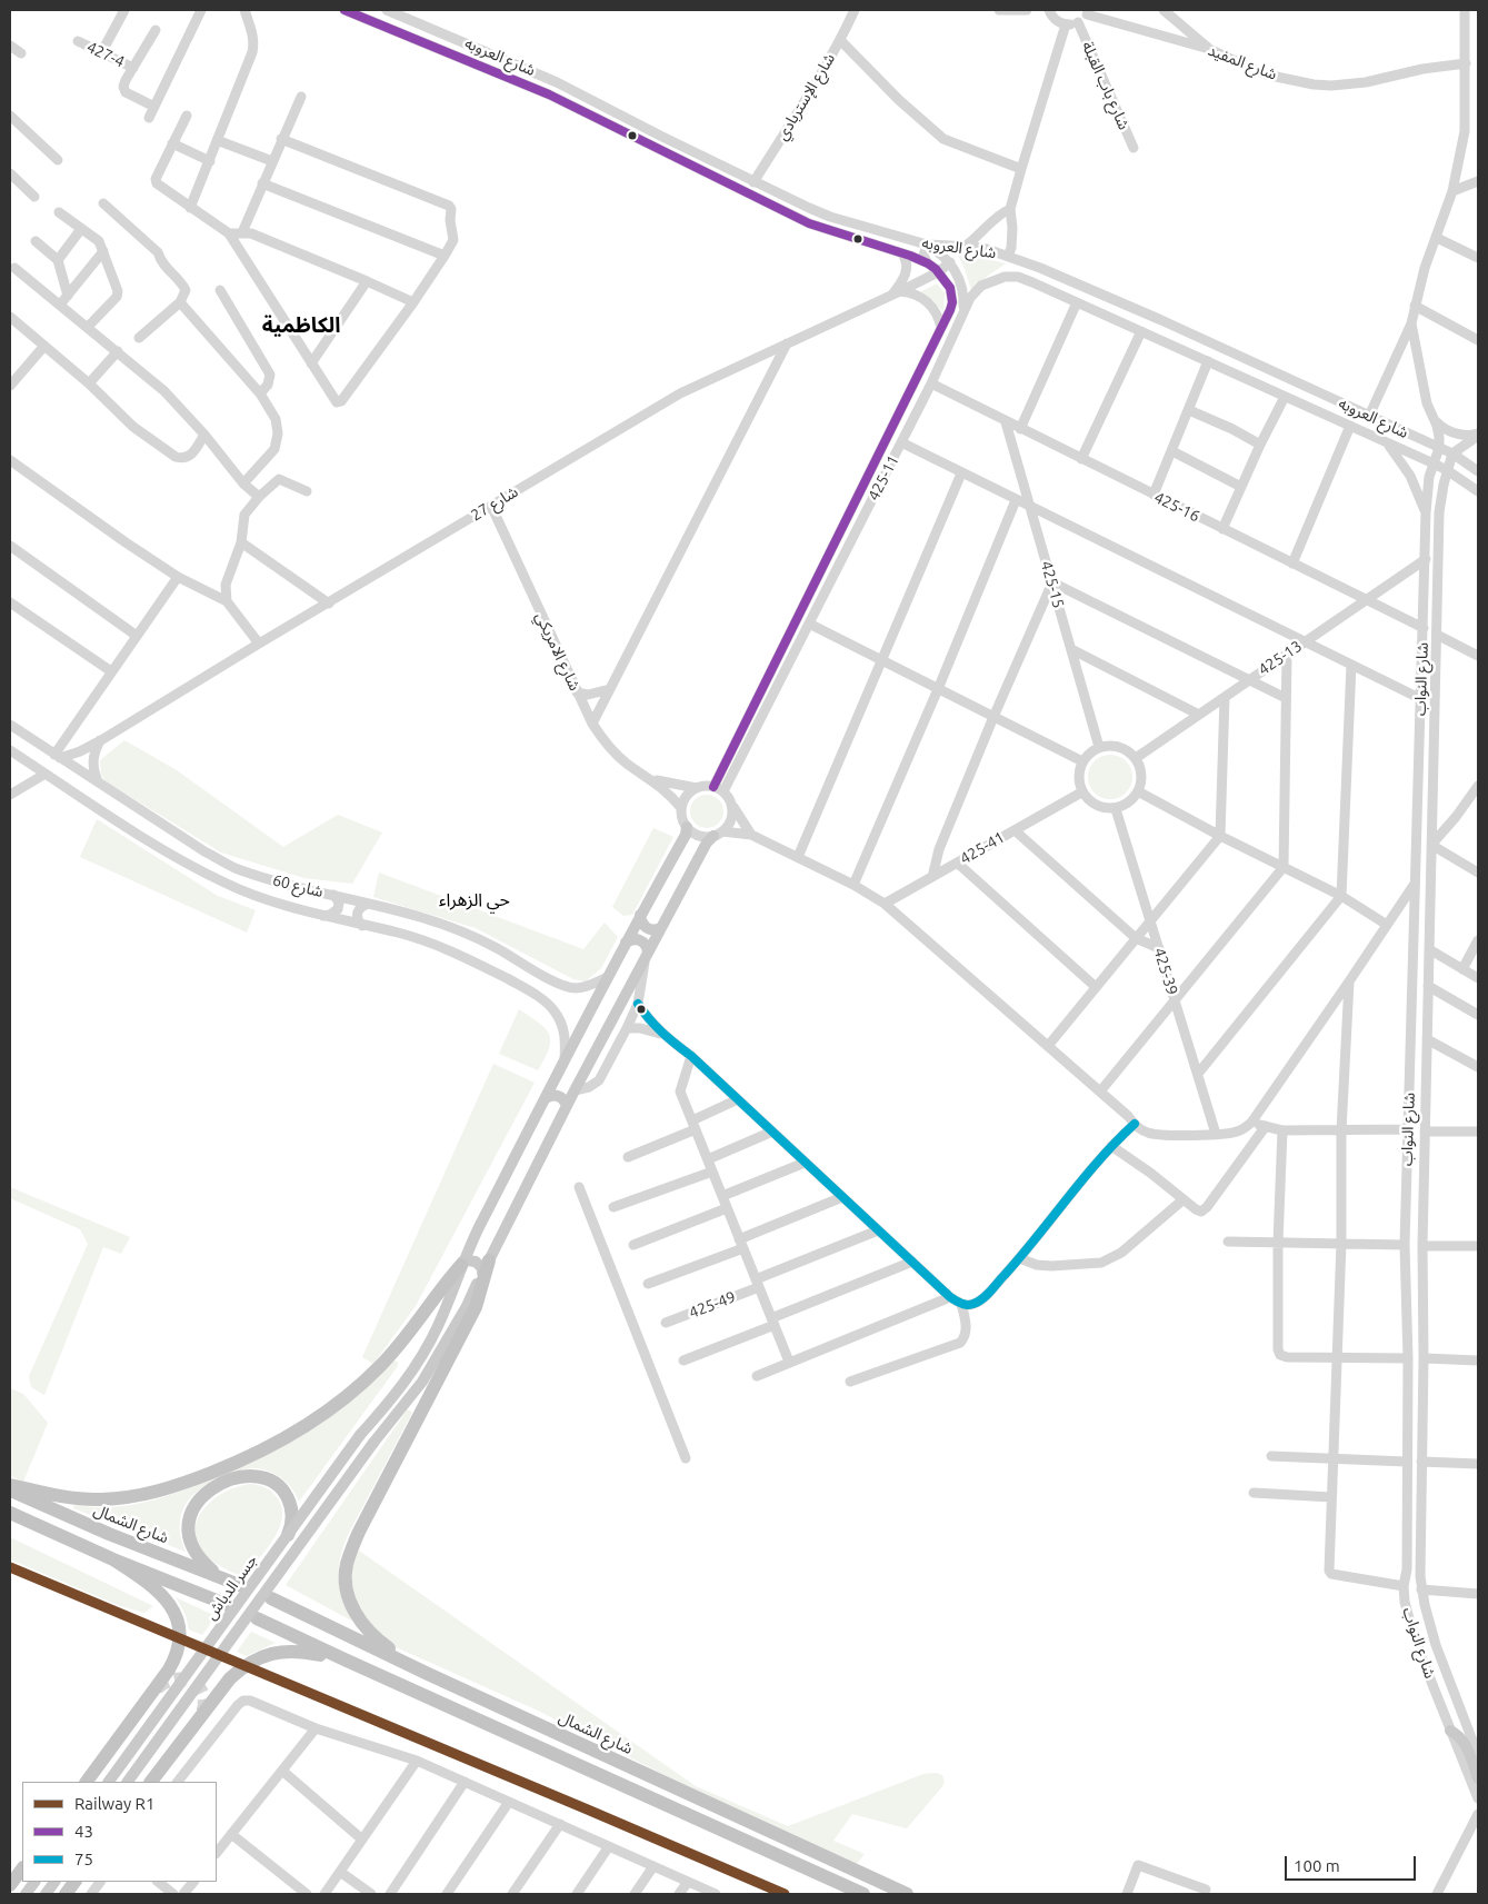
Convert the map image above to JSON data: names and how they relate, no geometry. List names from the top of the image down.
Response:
{
  "streets": {
    "highway": ["شارع الشمال"],
    "main road": ["جسر الدباش"],
    "street": [
      "427-4",
      "شارع العروبه",
      "شارع المفيد",
      "شارع باب القبلة",
      "شارع الإستربادي",
      "425-11",
      "شارع 27",
      "425-16",
      "425-15",
      "شارع الامريكي",
      "425-13",
      "شارع النواب",
      "425-41",
      "شارع 60",
      "425-39",
      "425-49"
    ]
  },
  "crossings": [
    ["شارع العروبه", "شارع الإستربادي"],
    ["شارع العروبه", "425-11"],
    ["شارع العروبه", "شارع 27"],
    ["شارع العروبه", "شارع النواب"],
    ["425-11", "425-16"],
    ["425-11", "شارع الامريكي"],
    ["425-11", "شارع النواب"],
    ["425-11", "جسر الدباش"],
    ["شارع 27", "شارع الامريكي"],
    ["شارع 27", "شارع 60"],
    ["425-16", "425-15"],
    ["425-16", "425-13"],
    ["425-16", "شارع النواب"],
    ["425-15", "425-13"],
    ["425-15", "425-41"],
    ["425-15", "425-39"],
    ["شارع الامريكي", "جسر الدباش"],
    ["425-13", "شارع النواب"],
    ["425-13", "425-41"],
    ["425-13", "425-39"],
    ["425-41", "425-39"],
    ["شارع 60", "جسر الدباش"]
  ],
  "districts": ["الكاظمية", "حي الزهراء"],
  "lines": ["transit line 43", "transit line 75", "rail line R1"],
  "legend": ["Railway R1", "43", "75"],
  "scale_bar": "100 m"
}
